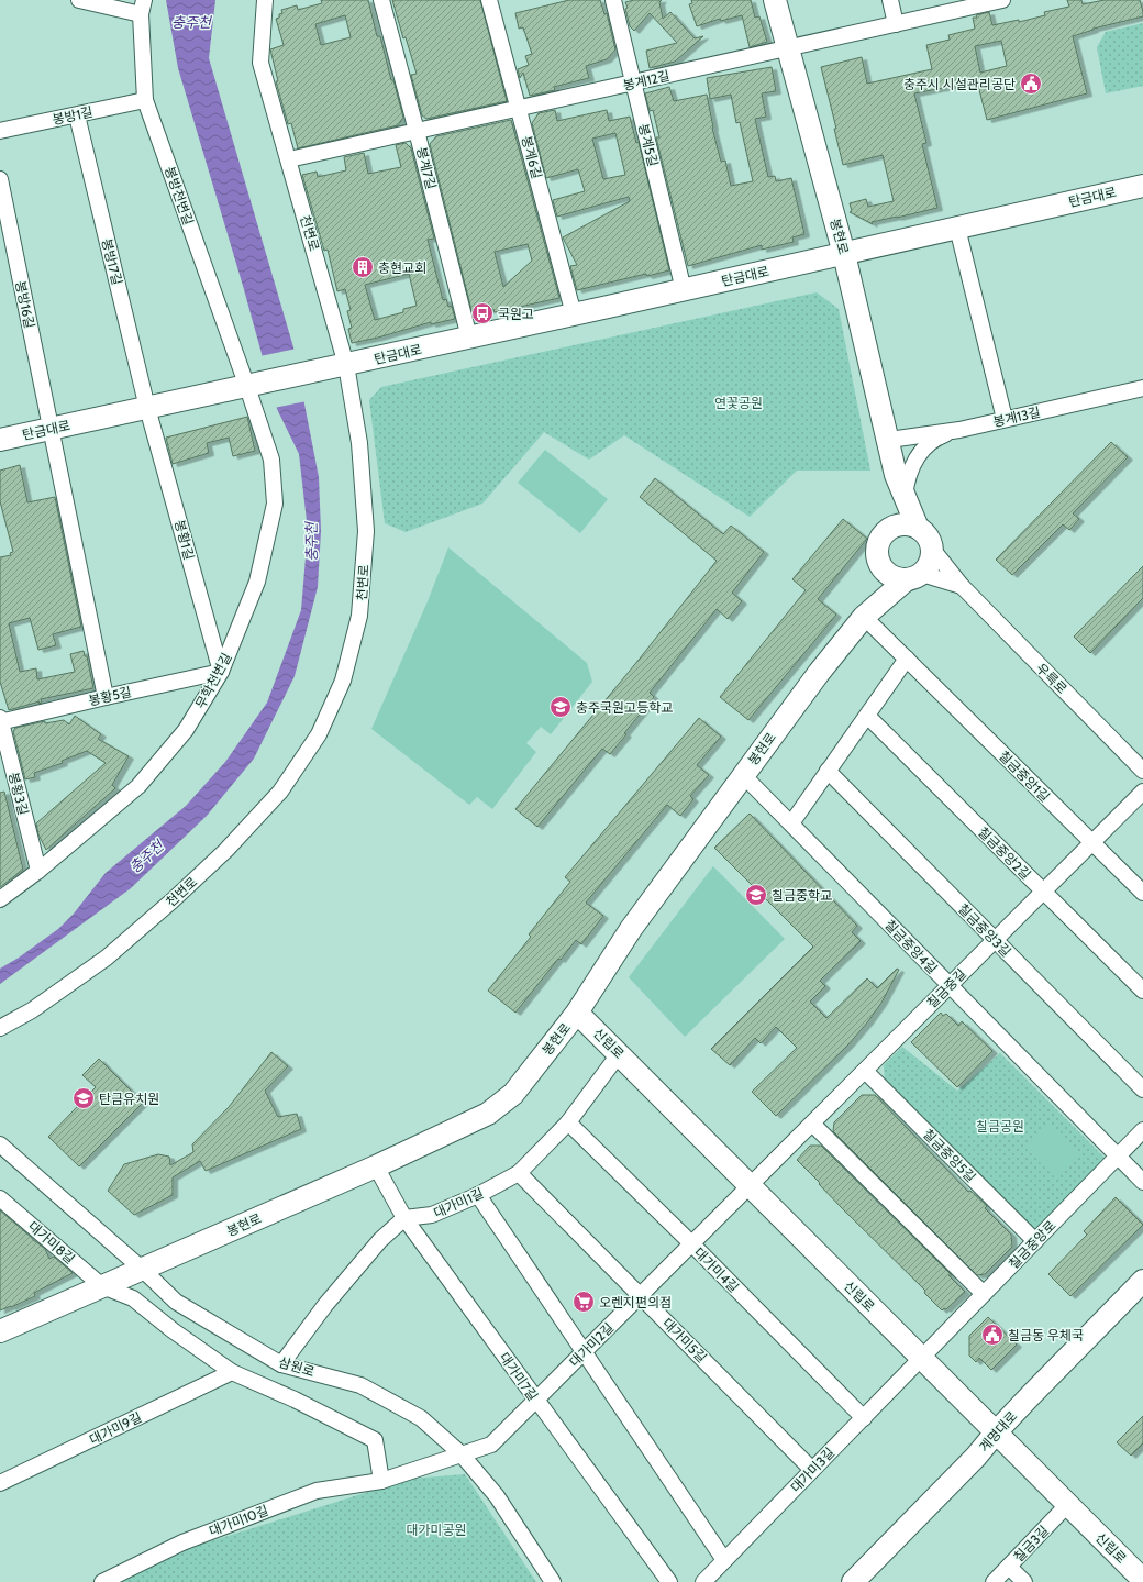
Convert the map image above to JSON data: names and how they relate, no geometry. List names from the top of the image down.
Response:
{
  "streets": {
    "street": [
      "봉계12길",
      "봉방1길",
      "봉계5길",
      "봉계6길",
      "봉계7길",
      "봉방천변길",
      "탄금대로",
      "천변로",
      "봉현로",
      "봉방17길",
      "봉방16길",
      "봉계13길",
      "봉황1길",
      "우륵로",
      "무학천변길",
      "봉황5길",
      "칠금중앙1길",
      "봉황3길",
      "칠금중앙2길",
      "칠금중앙3길",
      "칠금중앙4길",
      "칠금중길",
      "신립로",
      "칠금중앙5길",
      "대가미1길",
      "대가미8길",
      "칠금중앙로",
      "대가미4길",
      "대가미5길",
      "대가미2길",
      "삼원로",
      "대가미7길",
      "대가미9길",
      "계명대로",
      "대가미3길",
      "대가미10길",
      "칠금3길"
    ]
  },
  "crossings": [
    ["봉계12길", "봉계5길"],
    ["봉계12길", "봉계6길"],
    ["봉계12길", "봉계7길"],
    ["봉계12길", "천변로"],
    ["봉계12길", "봉현로"],
    ["봉방1길", "봉방천변길"],
    ["봉방1길", "봉방17길"],
    ["봉계5길", "탄금대로"],
    ["봉계6길", "탄금대로"],
    ["봉계7길", "탄금대로"],
    ["봉방천변길", "탄금대로"],
    ["봉방천변길", "무학천변길"],
    ["탄금대로", "천변로"],
    ["탄금대로", "봉현로"],
    ["탄금대로", "봉방17길"],
    ["탄금대로", "봉방16길"],
    ["탄금대로", "봉황1길"],
    ["탄금대로", "무학천변길"],
    ["봉현로", "봉계13길"],
    ["봉현로", "우륵로"],
    ["봉현로", "칠금중앙1길"],
    ["봉현로", "칠금중앙4길"],
    ["봉현로", "신립로"],
    ["봉현로", "대가미8길"],
    ["봉현로", "삼원로"],
    ["봉현로", "대가미7길"],
    ["봉방17길", "봉황1길"],
    ["봉방16길", "봉황5길"],
    ["봉황1길", "무학천변길"],
    ["봉황1길", "봉황5길"],
    ["무학천변길", "봉황5길"],
    ["무학천변길", "봉황3길"],
    ["봉황5길", "봉황3길"],
    ["칠금중앙1길", "칠금중길"],
    ["칠금중앙2길", "칠금중길"],
    ["칠금중앙3길", "칠금중길"],
    ["칠금중앙4길", "칠금중길"],
    ["칠금중앙4길", "칠금중앙로"],
    ["칠금중길", "신립로"],
    ["칠금중길", "칠금중앙5길"],
    ["칠금중길", "대가미2길"],
    ["신립로", "대가미1길"],
    ["신립로", "칠금중앙로"],
    ["신립로", "대가미2길"],
    ["신립로", "계명대로"],
    ["신립로", "대가미3길"],
    ["신립로", "칠금3길"],
    ["칠금중앙5길", "칠금중앙로"],
    ["대가미1길", "대가미4길"],
    ["대가미1길", "대가미5길"],
    ["대가미1길", "대가미7길"],
    ["칠금중앙로", "대가미3길"],
    ["대가미4길", "대가미2길"],
    ["대가미4길", "대가미3길"],
    ["대가미5길", "대가미2길"],
    ["대가미5길", "대가미3길"],
    ["대가미2길", "삼원로"],
    ["대가미2길", "대가미7길"],
    ["대가미2길", "대가미10길"],
    ["삼원로", "대가미10길"]
  ],
  "water": ["충주천"],
  "parks": ["연꽃공원", "칠금공원", "대가미공원"],
  "places": {
    "public building": ["충주시 시설관리공단", "칠금동 우체국"],
    "building": ["충현교회"],
    "bus stop": ["국원고"],
    "school or university": ["충주국원고등학교", "칠금중학교", "탄금유치원"],
    "supermarket": ["오렌지편의점"]
  }
}
